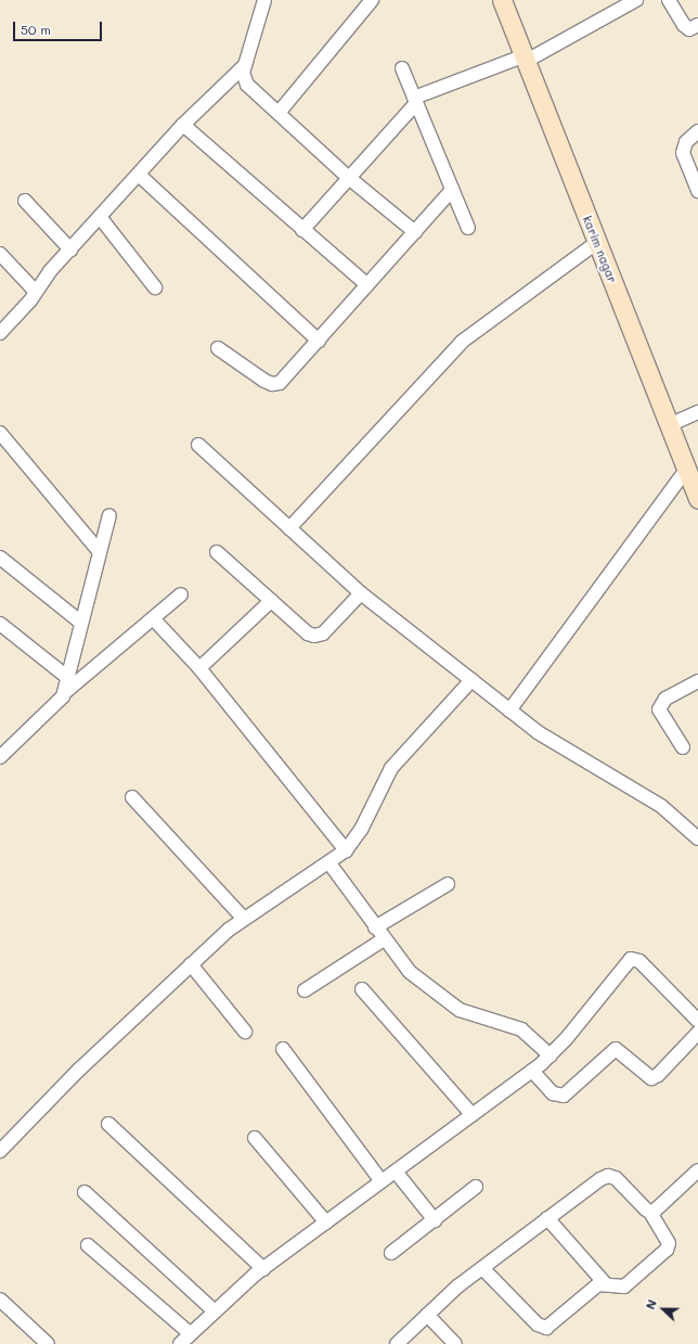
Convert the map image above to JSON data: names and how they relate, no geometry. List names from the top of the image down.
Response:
{
  "streets": {
    "street": ["karim nagar"]
  },
  "scale_bar": "50 m",
  "north": "left"
}
